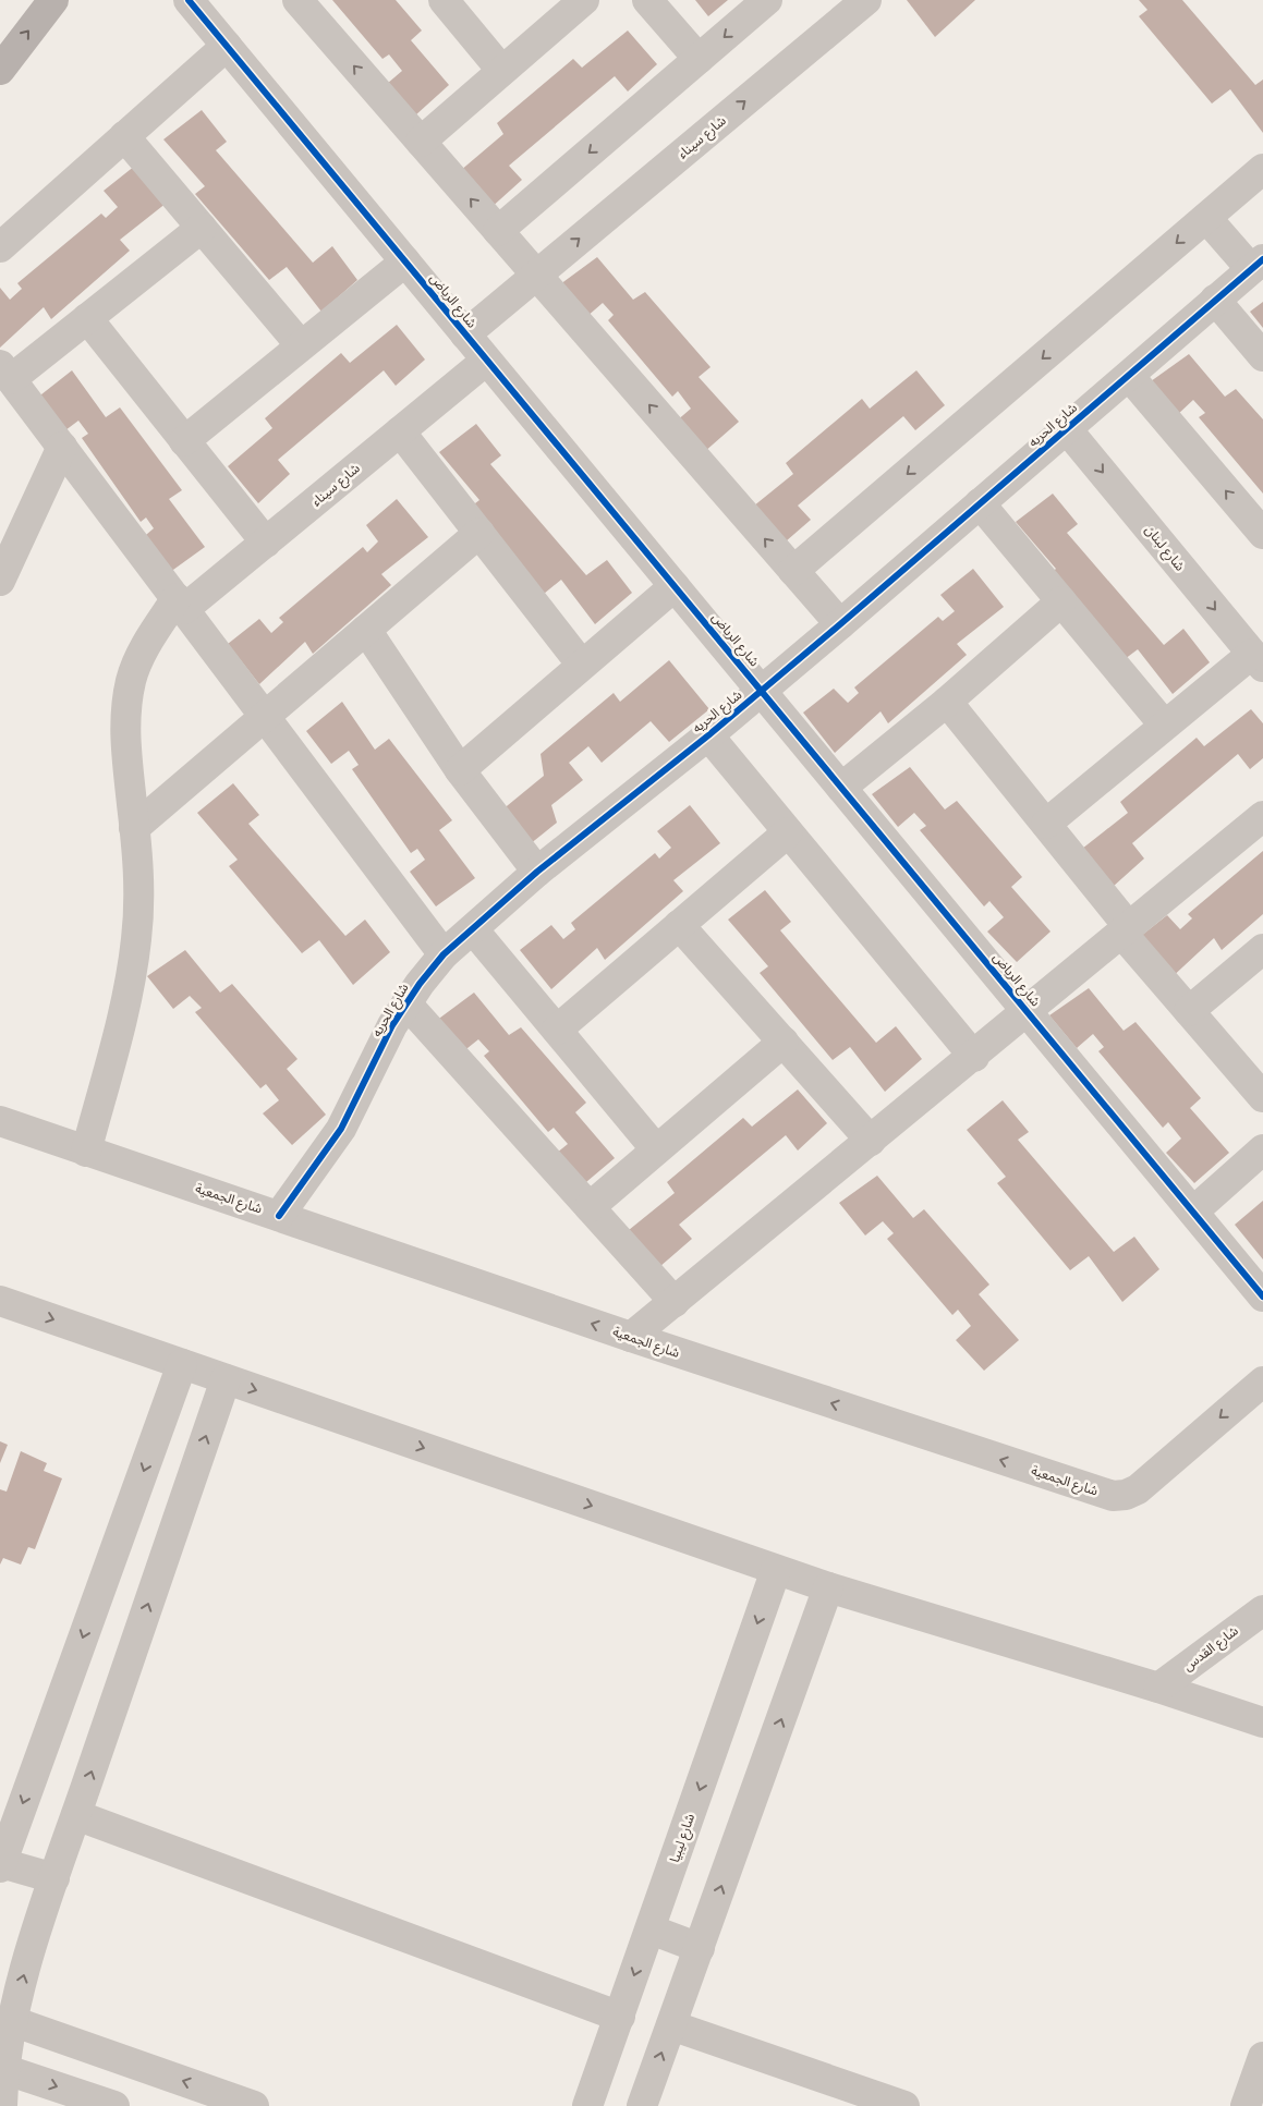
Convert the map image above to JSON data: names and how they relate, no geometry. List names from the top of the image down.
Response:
{
  "streets": {
    "street": [
      "شارع سيناء",
      "شارع الرياض",
      "شارع الحريه",
      "شارع لبنان",
      "شارع الجمعية",
      "شارع القدس",
      "شارع ليبيا"
    ]
  },
  "crossings": [
    ["شارع سيناء", "شارع الرياض"],
    ["شارع سيناء", "شارع الجمعية"],
    ["شارع الرياض", "شارع الحريه"],
    ["شارع الحريه", "شارع لبنان"],
    ["شارع الحريه", "شارع الجمعية"]
  ]
}
